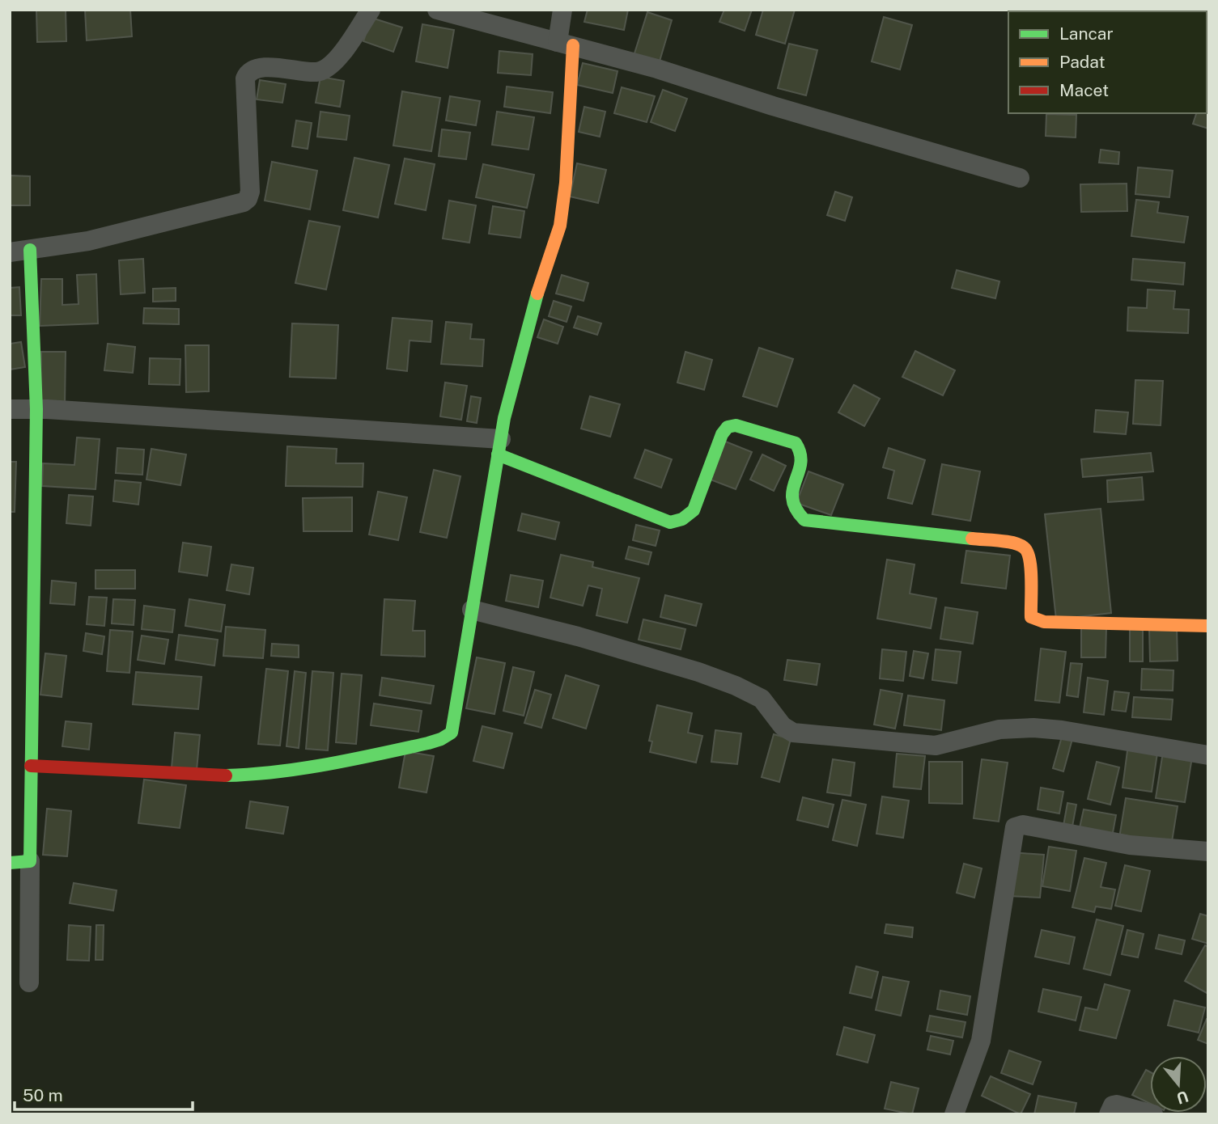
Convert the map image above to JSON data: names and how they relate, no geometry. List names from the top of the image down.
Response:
{
  "legend": ["Lancar", "Padat", "Macet"],
  "scale_bar": "50 m",
  "north": "bottom"
}
